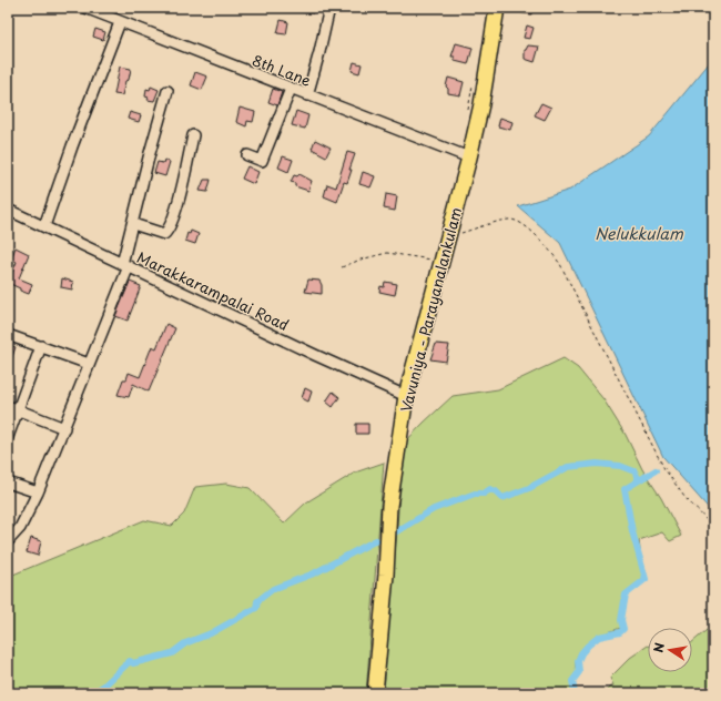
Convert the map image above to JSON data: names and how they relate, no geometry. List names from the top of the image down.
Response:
{
  "streets": {
    "highway": ["Vavuniya - Parayanalankulam"],
    "street": ["8th Lane", "Marakkarampalai Road"]
  },
  "crossings": [
    ["8th Lane", "Vavuniya - Parayanalankulam"],
    ["Marakkarampalai Road", "Vavuniya - Parayanalankulam"]
  ],
  "water": ["Nelukkulam"],
  "north": "left"
}
